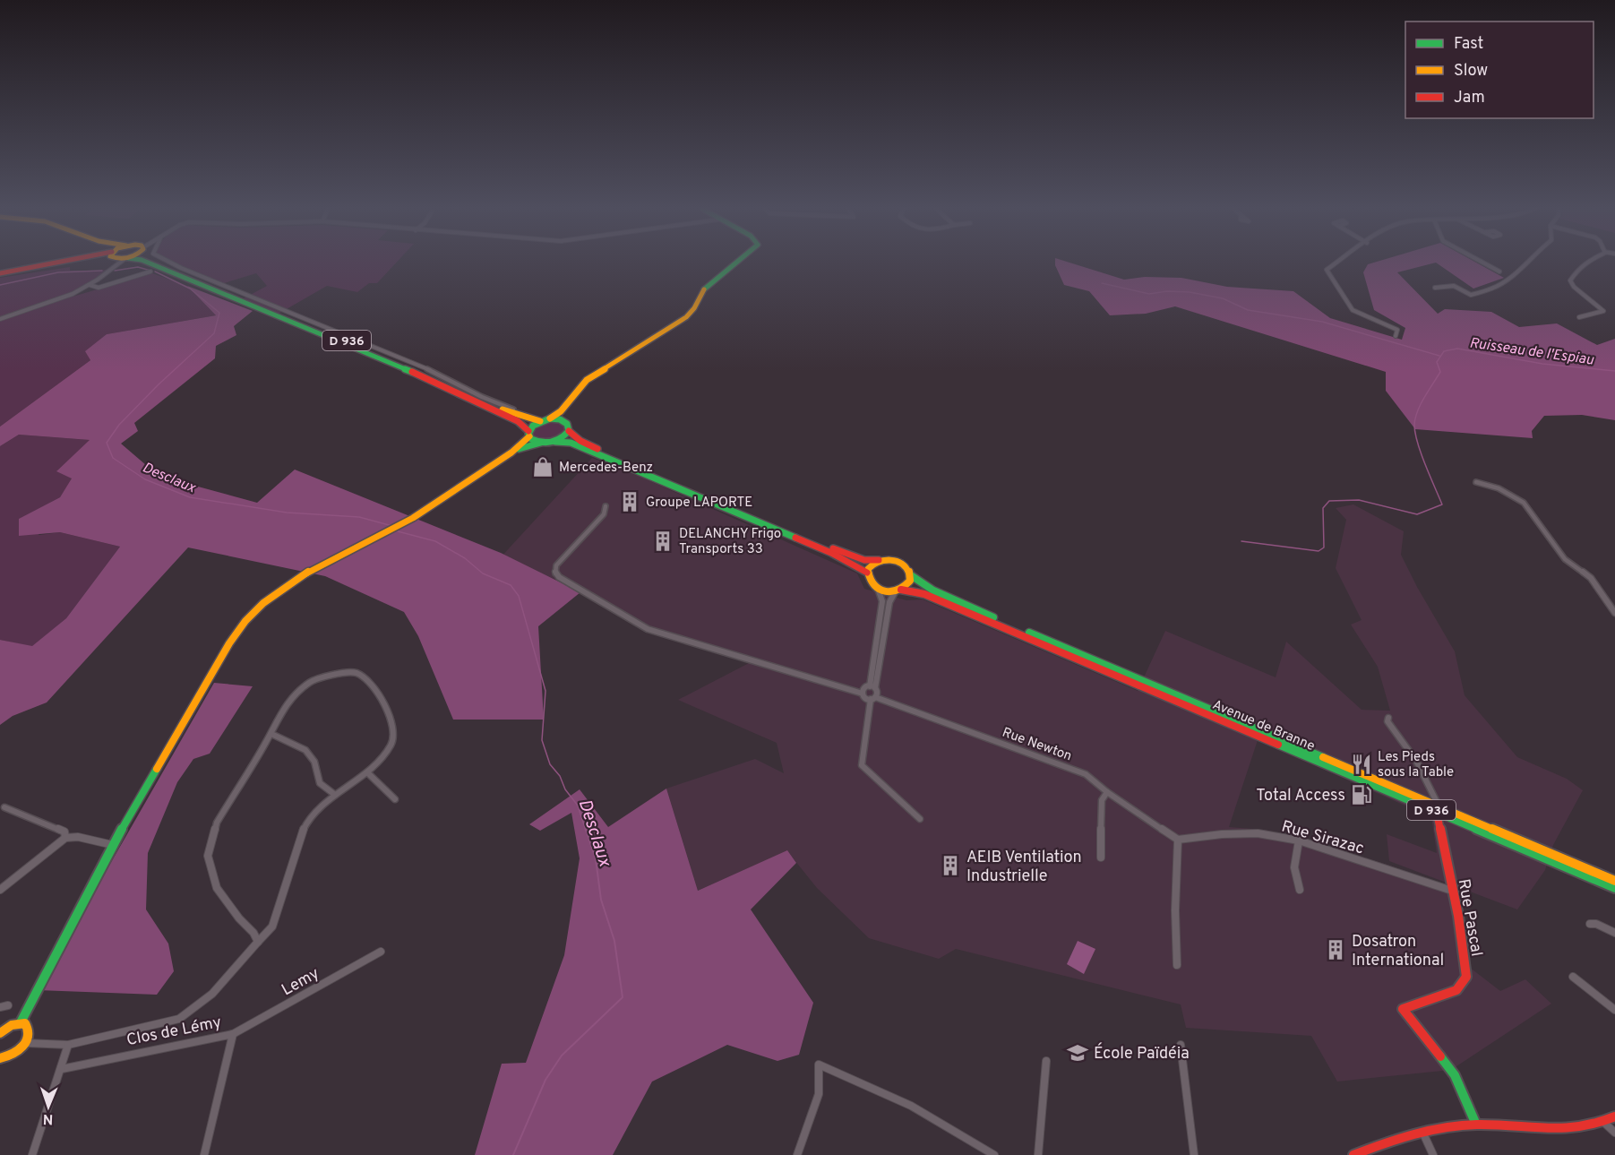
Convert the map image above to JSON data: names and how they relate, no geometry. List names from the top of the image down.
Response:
{
  "streets": {
    "main road": ["D 936", "Avenue de Branne", "Rue Pascal"],
    "street": [
      "Rue Newton",
      "Rue Sirazac",
      "Lemy",
      "Clos de Lémy"
    ]
  },
  "crossings": [
    ["Avenue de Branne", "Rue Pascal"],
    ["Rue Newton", "Rue Sirazac"],
    ["Rue Sirazac", "Rue Pascal"],
    ["Lemy", "Clos de Lémy"]
  ],
  "water": ["Ruisseau de l'Espiau", "Desclaux"],
  "places": {
    "shop": ["Mercedes-Benz"],
    "building": [
      "Groupe LAPORTE",
      "DELANCHY Frigo Transports 33",
      "AEIB Ventilation Industrielle",
      "Dosatron International"
    ],
    "restaurant": ["Les Pieds sous la Table"],
    "fuel station": ["Total Access"],
    "school or university": ["École Païdéia"]
  },
  "legend": ["Fast", "Slow", "Jam"],
  "north": "bottom"
}
